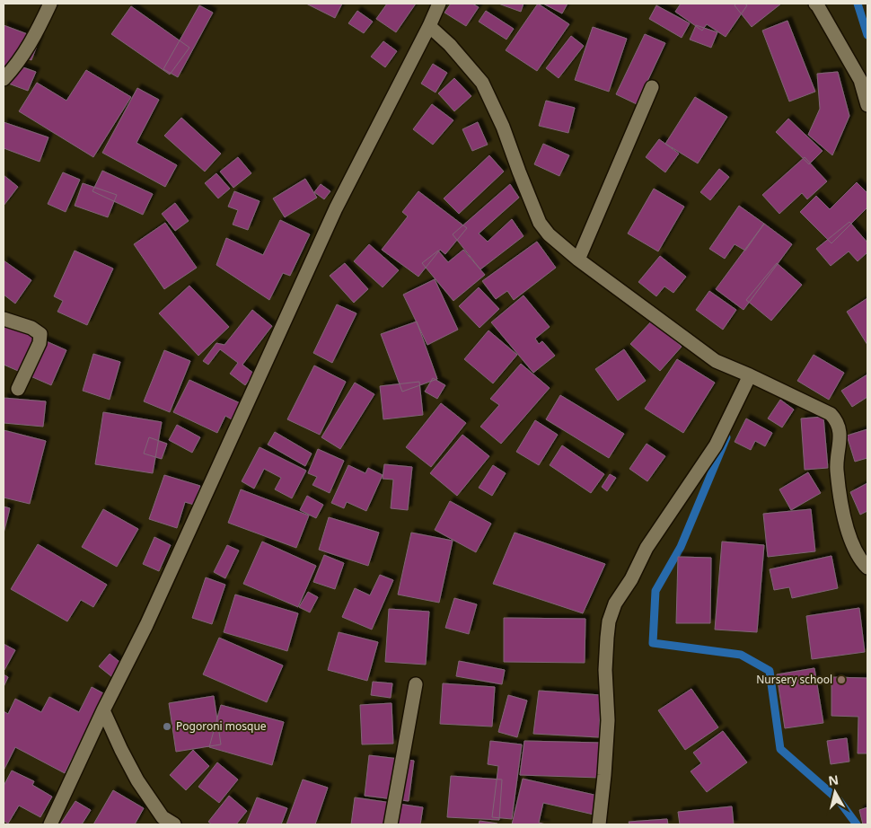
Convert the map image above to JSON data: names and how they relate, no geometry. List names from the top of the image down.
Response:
{
  "places": ["Nursery school", "Pogoroni mosque"],
  "north": "top"
}
